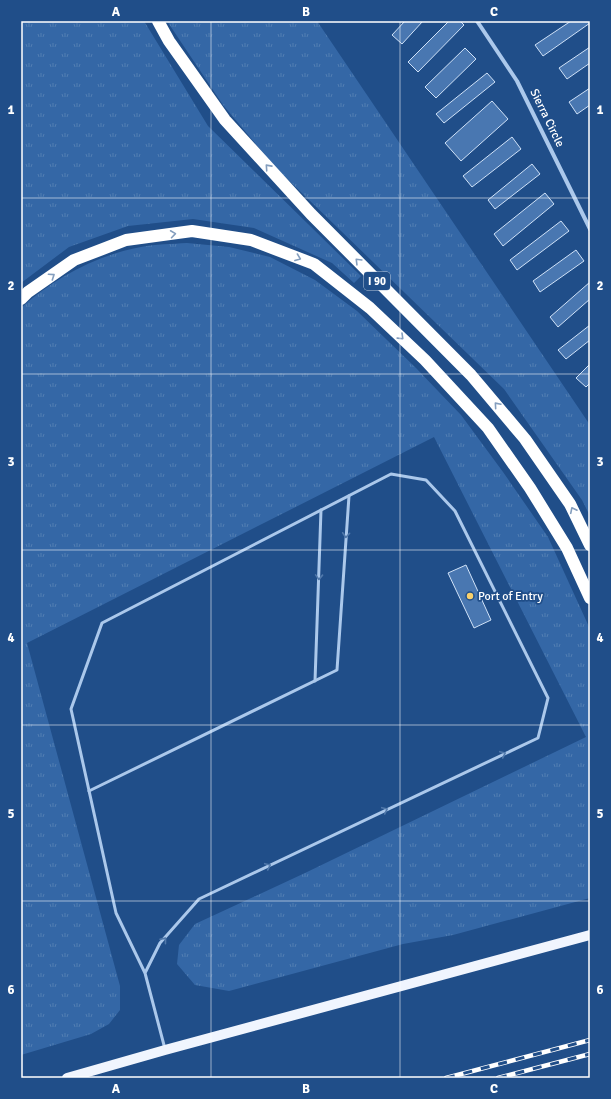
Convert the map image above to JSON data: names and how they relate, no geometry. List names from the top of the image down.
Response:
{
  "streets": {
    "highway": ["I 90"],
    "street": ["Sierra Circle"]
  },
  "places": ["Port of Entry"],
  "grid": {
    "columns": ["A", "B", "C"],
    "rows": [
      "1",
      "2",
      "3",
      "4",
      "5",
      "6"
    ]
  }
}
